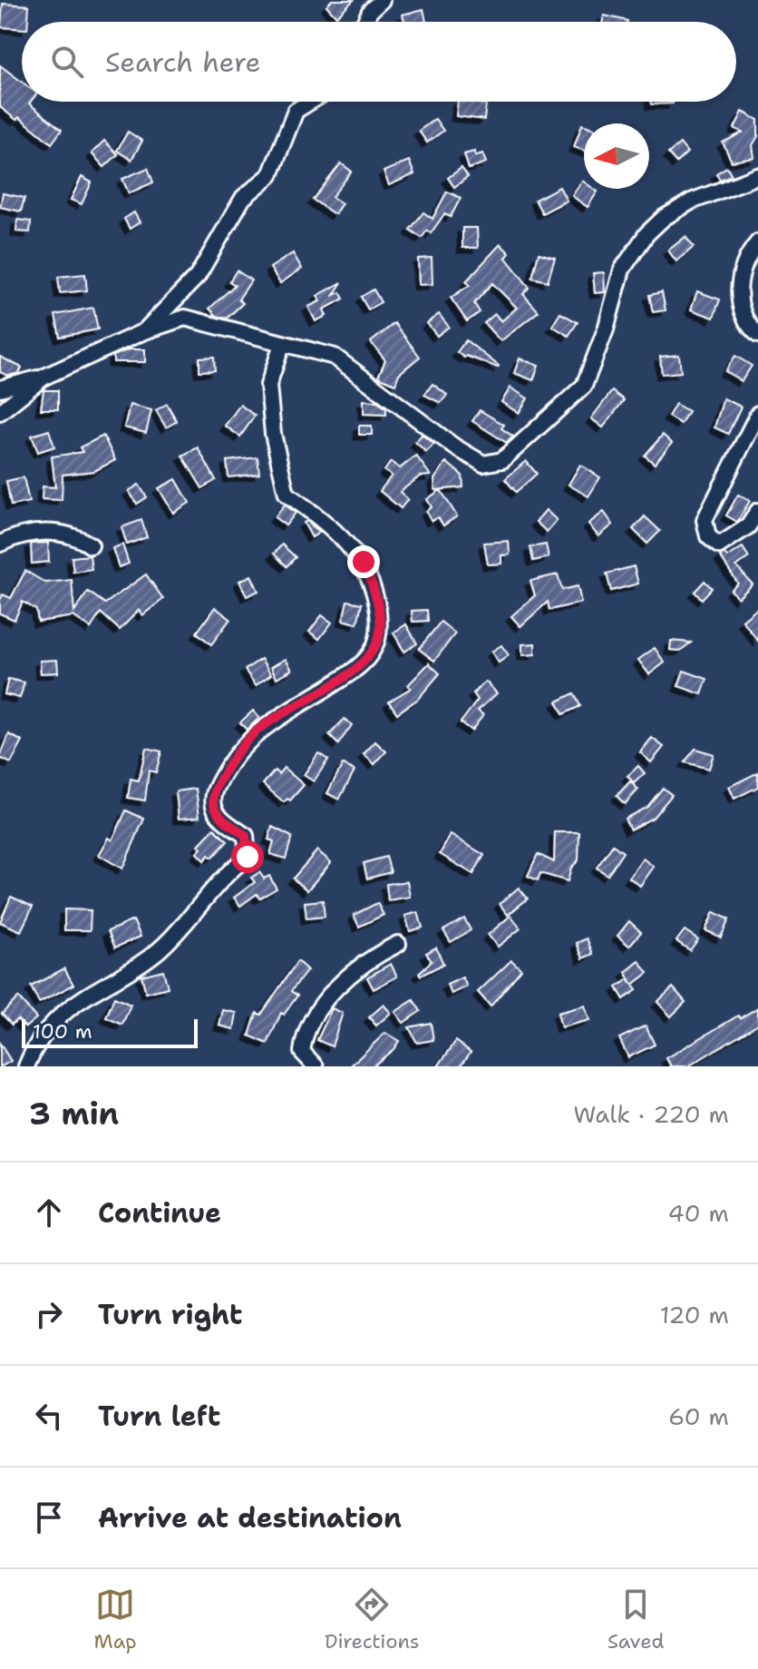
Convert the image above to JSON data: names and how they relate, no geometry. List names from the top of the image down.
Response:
{
  "scale_bar": "100 m",
  "north": "left",
  "page": {
    "search": "Search here",
    "scale": "100 m",
    "heading": ["3 min", "Walk · 220 m"],
    "list": [
      ["Continue", "40 m"],
      ["Turn right", "120 m"],
      ["Turn left", "60 m"],
      "Arrive at destination"
    ],
    "nav": ["Map", "Directions", "Saved"]
  }
}
